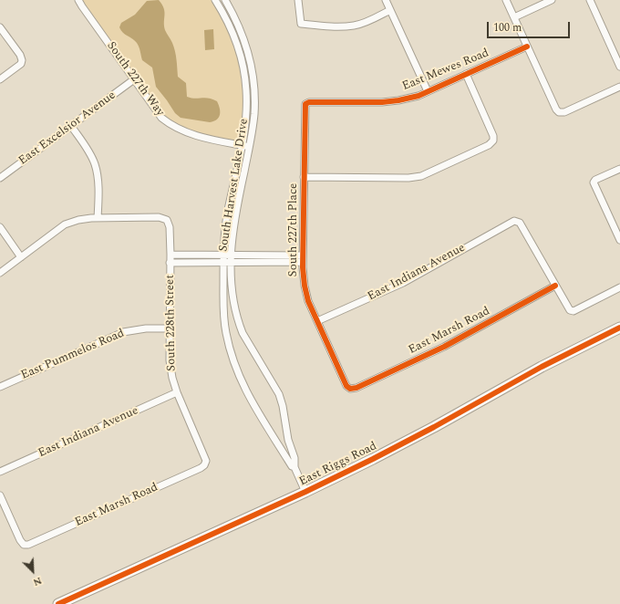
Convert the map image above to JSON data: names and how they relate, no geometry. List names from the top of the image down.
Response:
{
  "streets": {
    "main road": ["East Riggs Road"],
    "street": [
      "East Mewes Road",
      "South 227th Way",
      "East Excelsior Avenue",
      "South Harvest Lake Drive",
      "South 227th Place",
      "East Indiana Avenue",
      "South 228th Street",
      "East Marsh Road",
      "East Pummelos Road"
    ]
  },
  "crossings": [
    ["East Mewes Road", "South 227th Place"],
    ["South 227th Way", "East Excelsior Avenue"],
    ["South 227th Way", "South Harvest Lake Drive"],
    ["South Harvest Lake Drive", "East Riggs Road"],
    ["South 227th Place", "East Indiana Avenue"],
    ["South 227th Place", "East Marsh Road"],
    ["East Indiana Avenue", "South 228th Street"],
    ["East Indiana Avenue", "East Marsh Road"],
    ["South 228th Street", "East Marsh Road"],
    ["South 228th Street", "East Pummelos Road"]
  ],
  "scale_bar": "100 m",
  "north": "bottom right"
}
